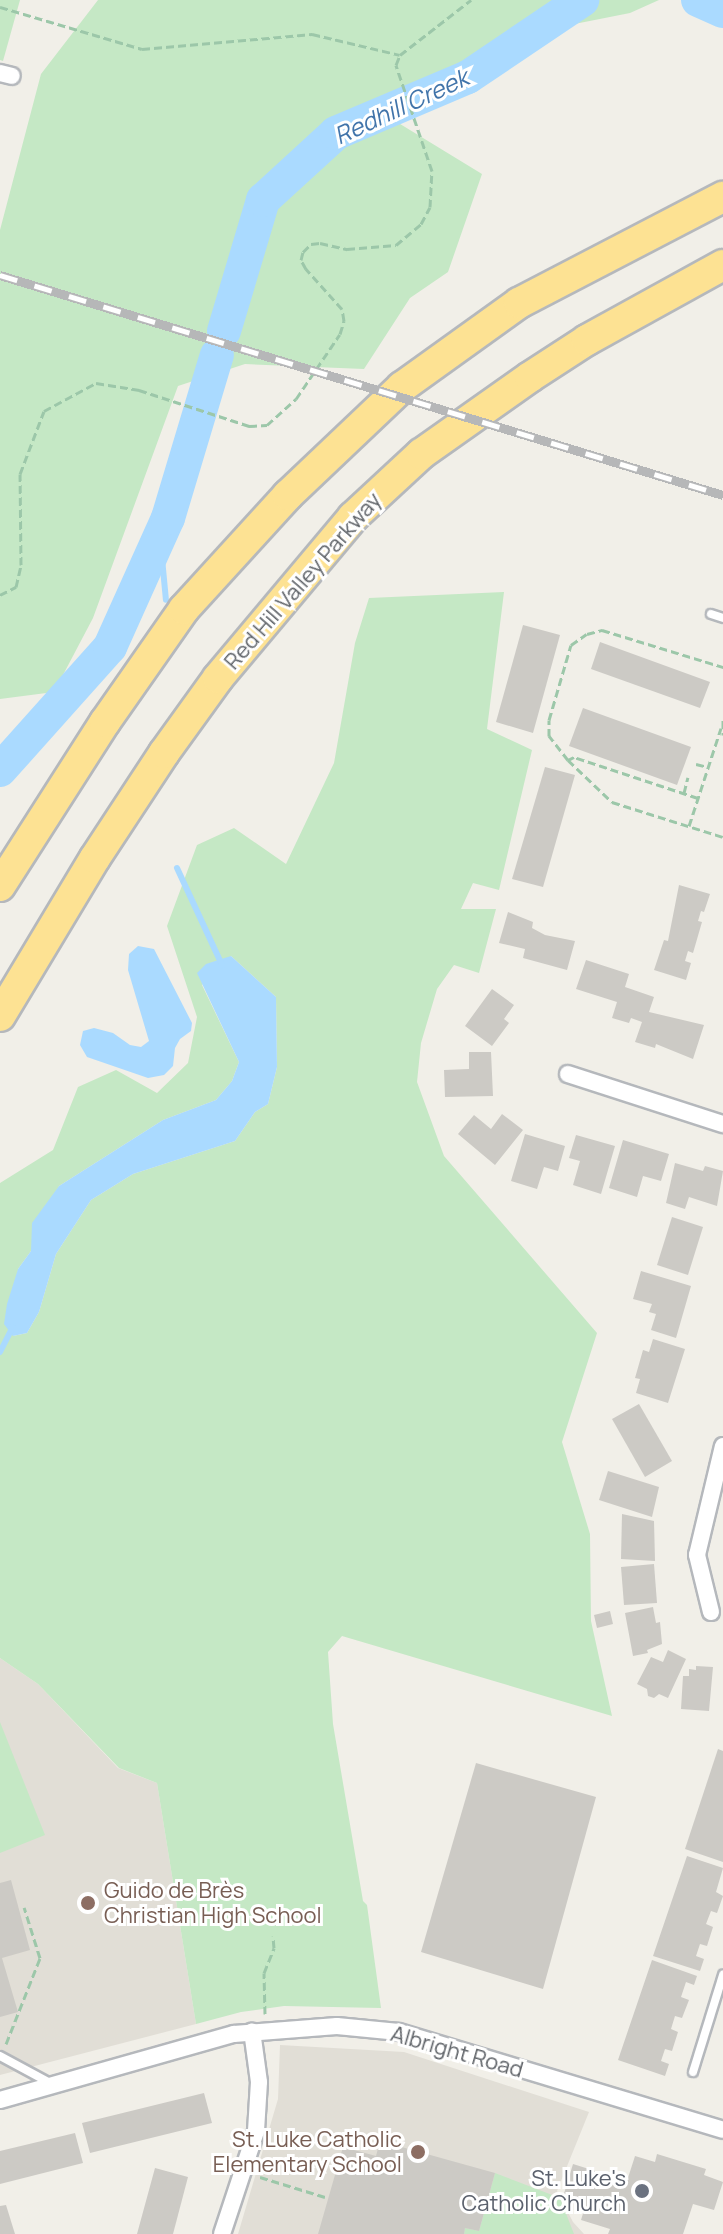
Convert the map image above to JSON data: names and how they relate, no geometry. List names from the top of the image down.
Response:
{
  "streets": {
    "highway": ["Red Hill Valley Parkway"],
    "street": ["Albright Road"]
  },
  "water": ["Redhill Creek"],
  "places": ["Guido de Brès Christian High School", "St. Luke Catholic Elementary School", "St. Luke's Catholic Church"]
}
